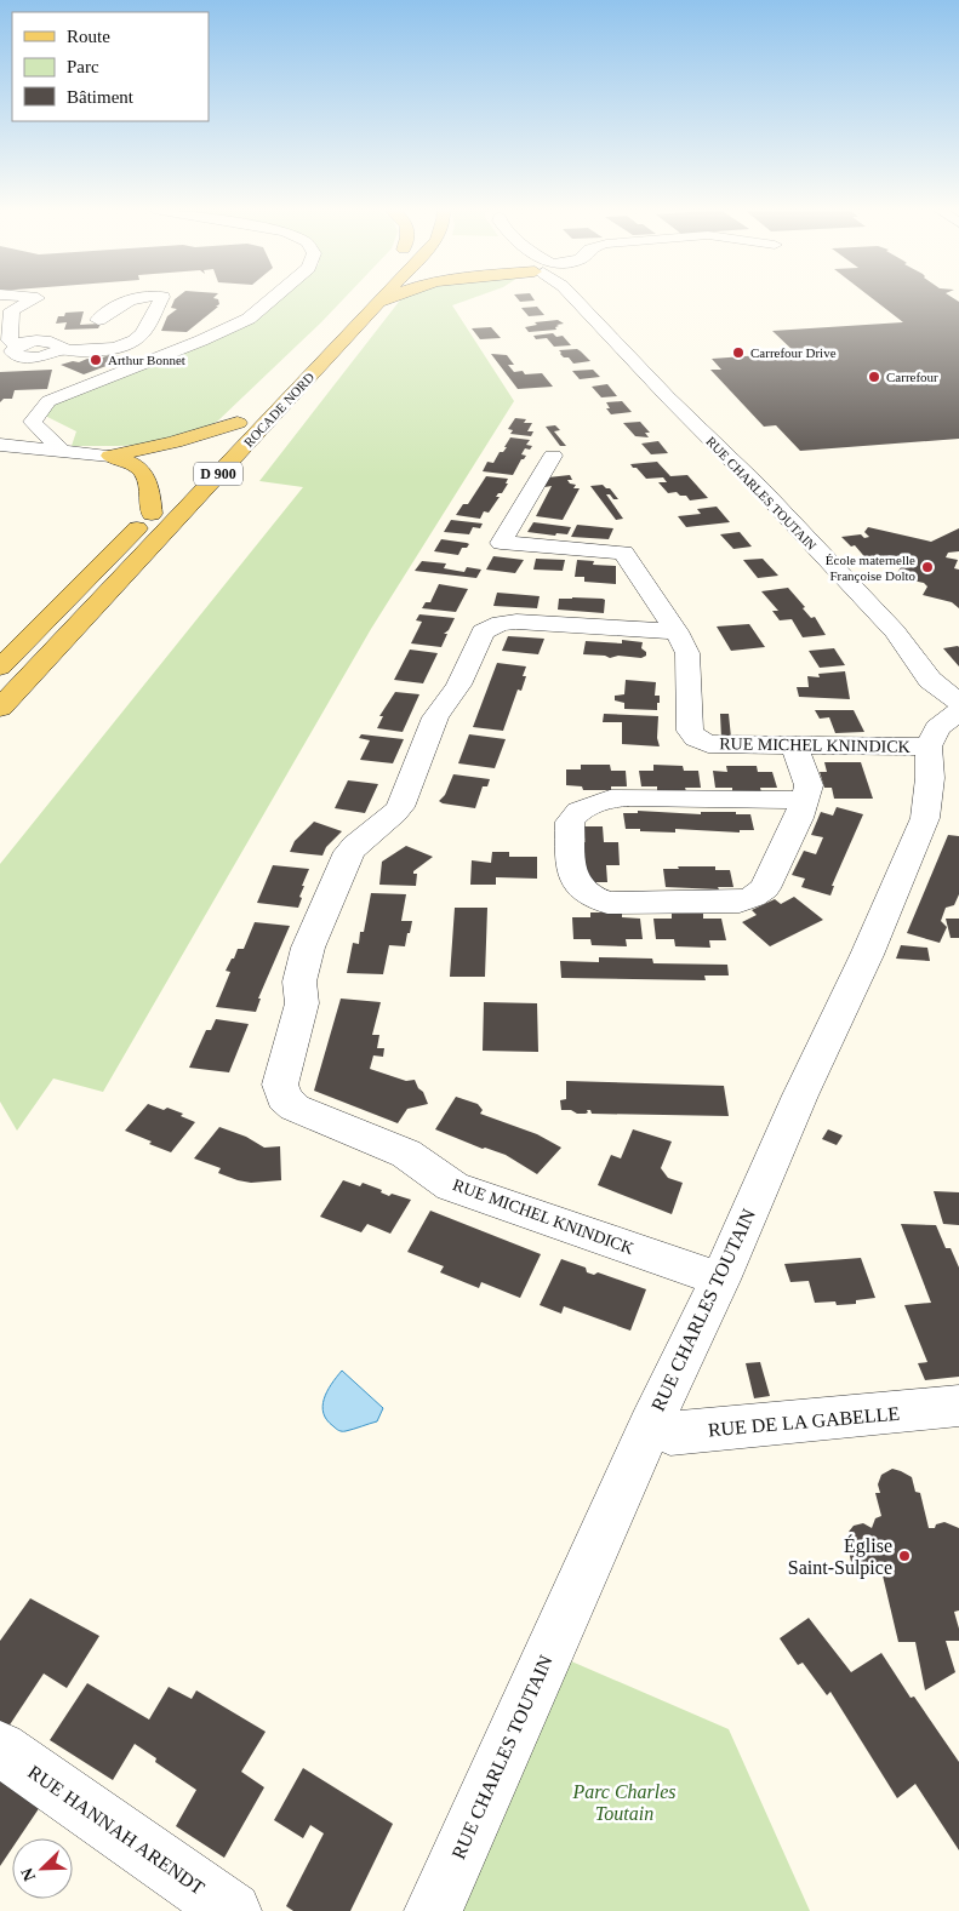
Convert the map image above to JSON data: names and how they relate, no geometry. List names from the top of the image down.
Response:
{
  "streets": {
    "main road": ["ROCADE NORD", "D 900"],
    "street": [
      "RUE CHARLES TOUTAIN",
      "RUE MICHEL KNINDICK",
      "RUE DE LA GABELLE",
      "RUE HANNAH ARENDT"
    ]
  },
  "crossings": [
    ["RUE CHARLES TOUTAIN", "RUE MICHEL KNINDICK"],
    ["RUE CHARLES TOUTAIN", "RUE DE LA GABELLE"]
  ],
  "parks": ["Parc Charles Toutain"],
  "places": [
    "Carrefour Drive",
    "Arthur Bonnet",
    "Carrefour",
    "École maternelle Françoise Dolto",
    "Église Saint-Sulpice"
  ],
  "legend": ["Route", "Parc", "Bâtiment"],
  "north": "bottom left"
}
